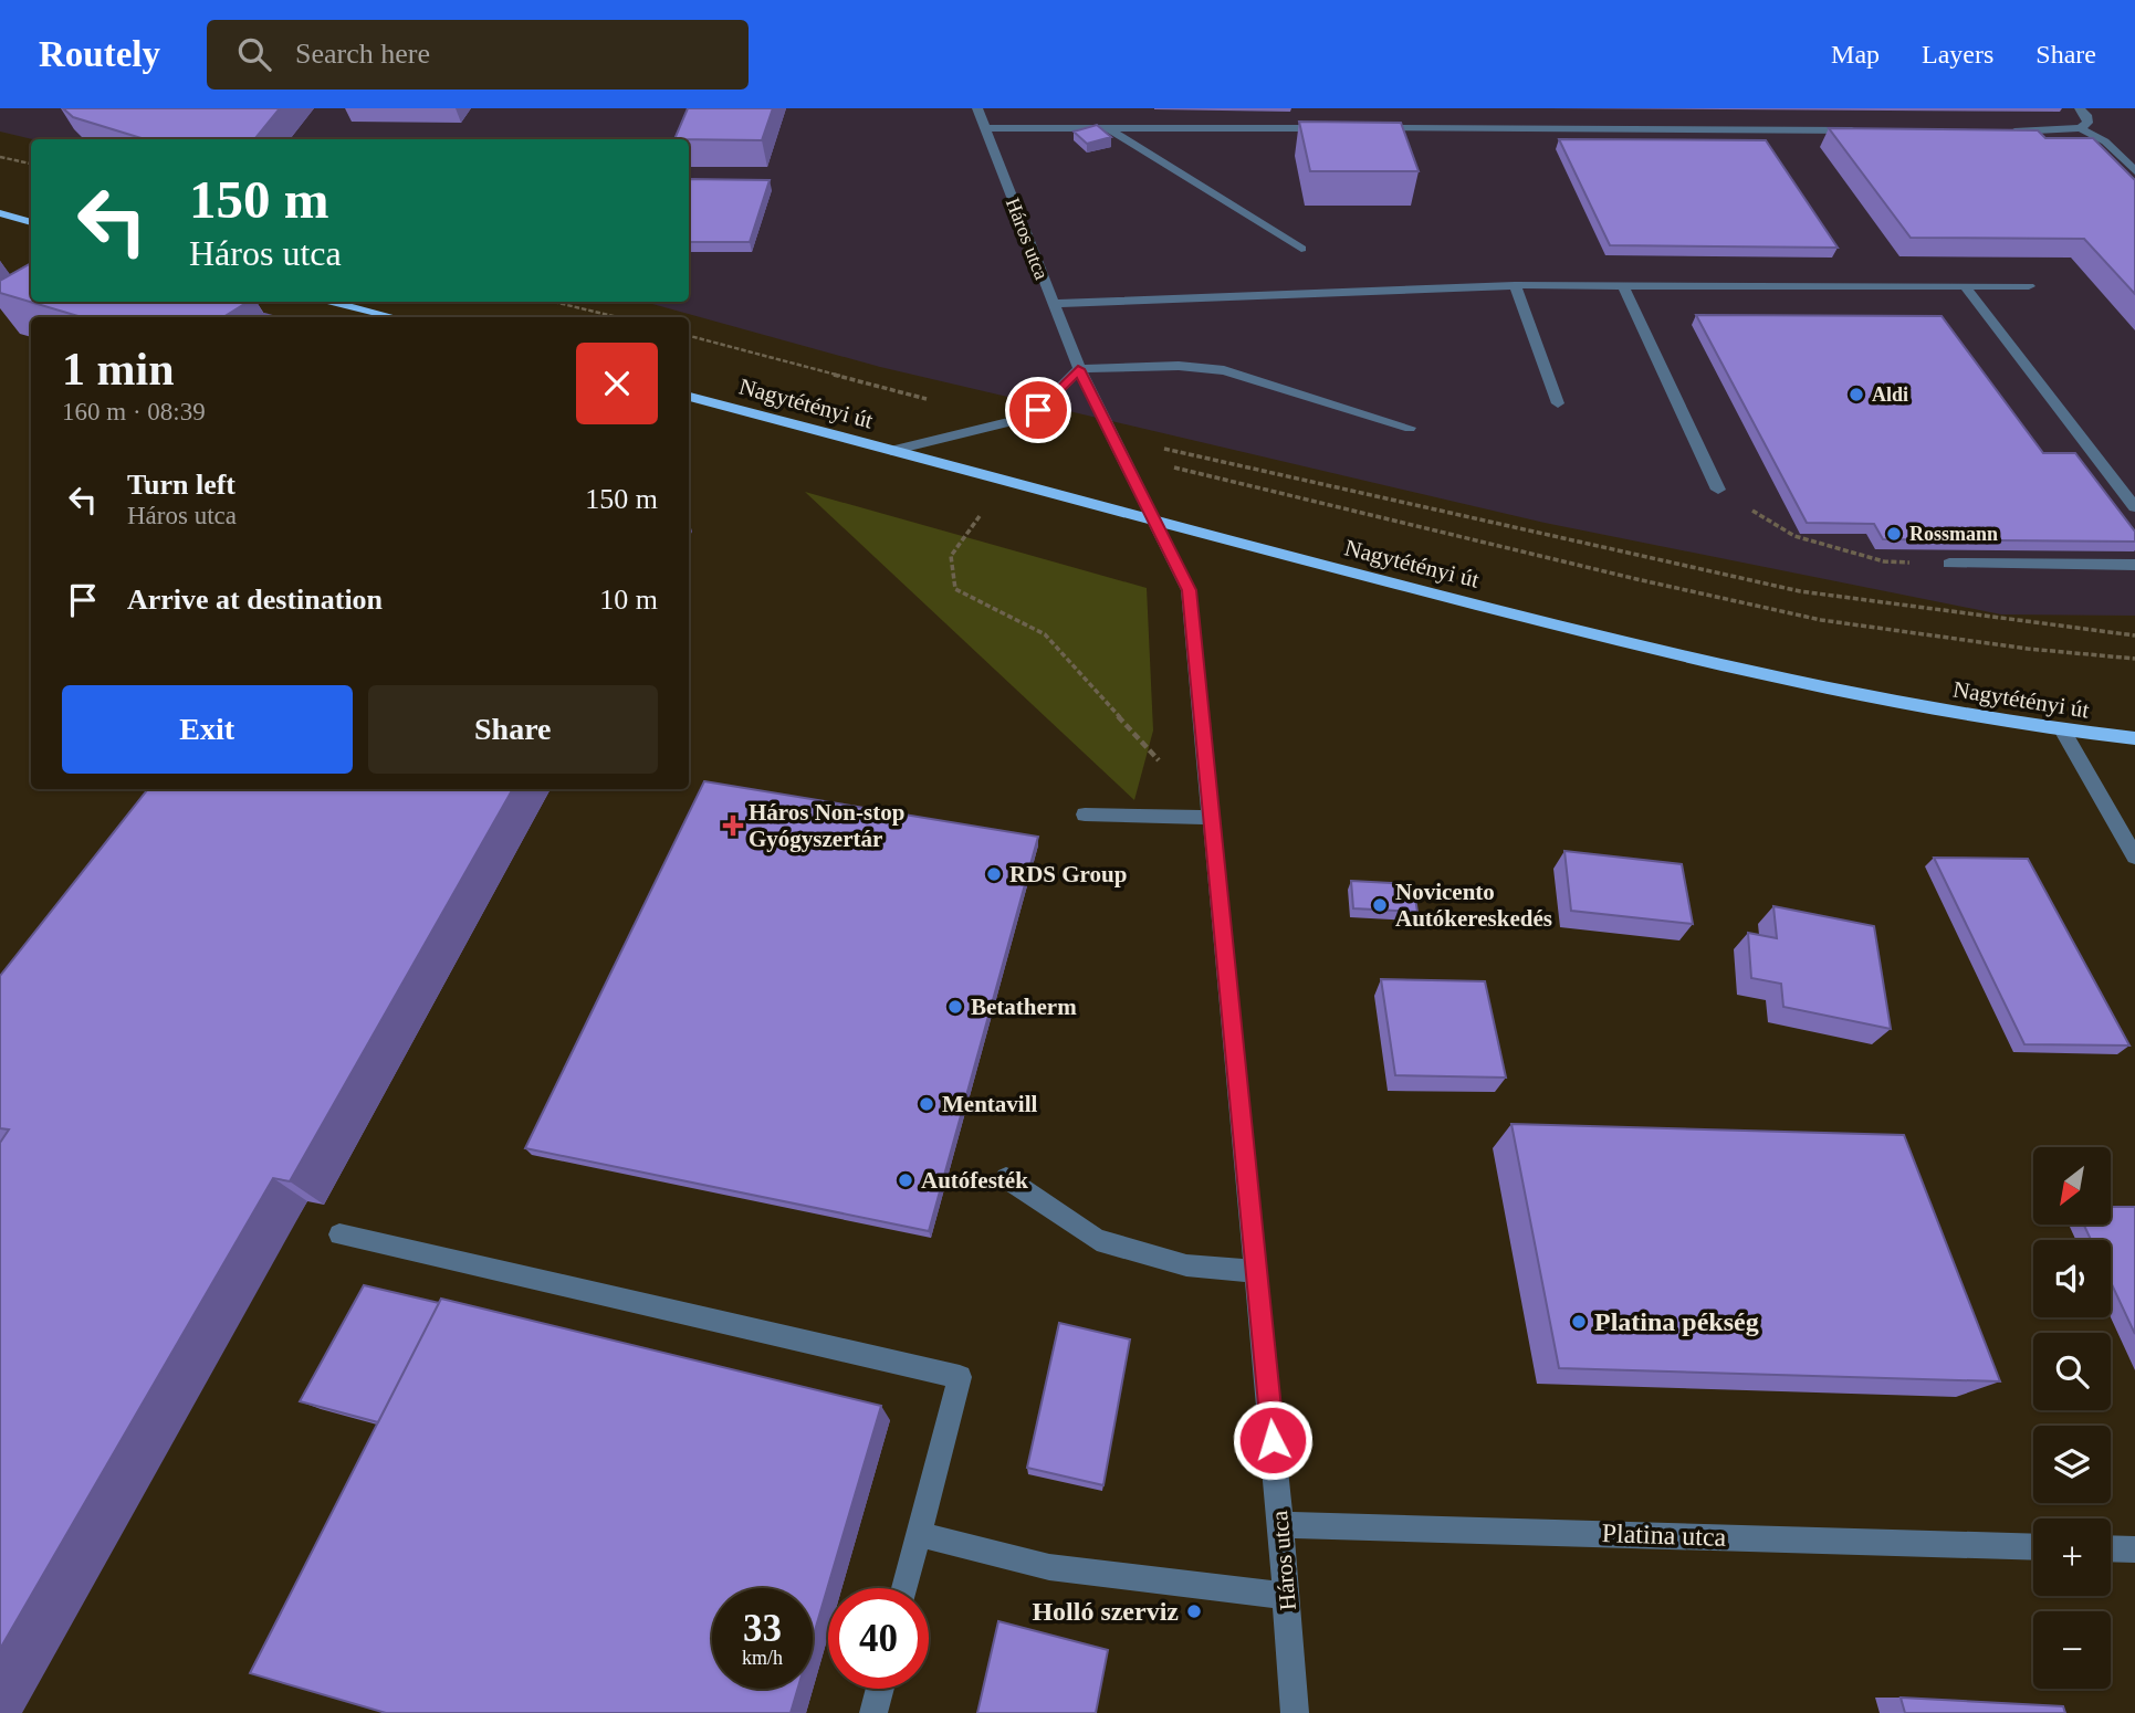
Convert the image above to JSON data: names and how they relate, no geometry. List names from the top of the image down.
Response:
{
  "streets": {
    "main road": ["Nagytétényi út"],
    "street": ["Háros utca", "Platina utca"]
  },
  "crossings": [
    ["Háros utca", "Nagytétényi út"],
    ["Háros utca", "Platina utca"]
  ],
  "places": {
    "other": [
      "Aldi",
      "Rossmann",
      "RDS Group",
      "Novicento Autókereskedés",
      "Betatherm",
      "Mentavill",
      "Autófesték",
      "Platina pékség",
      "Holló szerviz"
    ],
    "health": ["Háros Non-stop Gyógyszertár"]
  },
  "north": "bottom left",
  "page": {
    "header": "Routely",
    "search": "Search here",
    "nav": ["Map", "Layers", "Share"],
    "turn": ["150 m", "Háros utca"],
    "heading": ["1 min", "160 m · 08:39"],
    "list": [
      {
        "name": "Turn left",
        "note": "Háros utca",
        "value": "150 m"
      },
      {
        "name": "Arrive at destination",
        "value": "10 m"
      }
    ],
    "buttons": ["Exit", "Share"],
    "map_buttons": ["+", "−"],
    "speed": "33 km/h",
    "limit": "40"
  }
}
